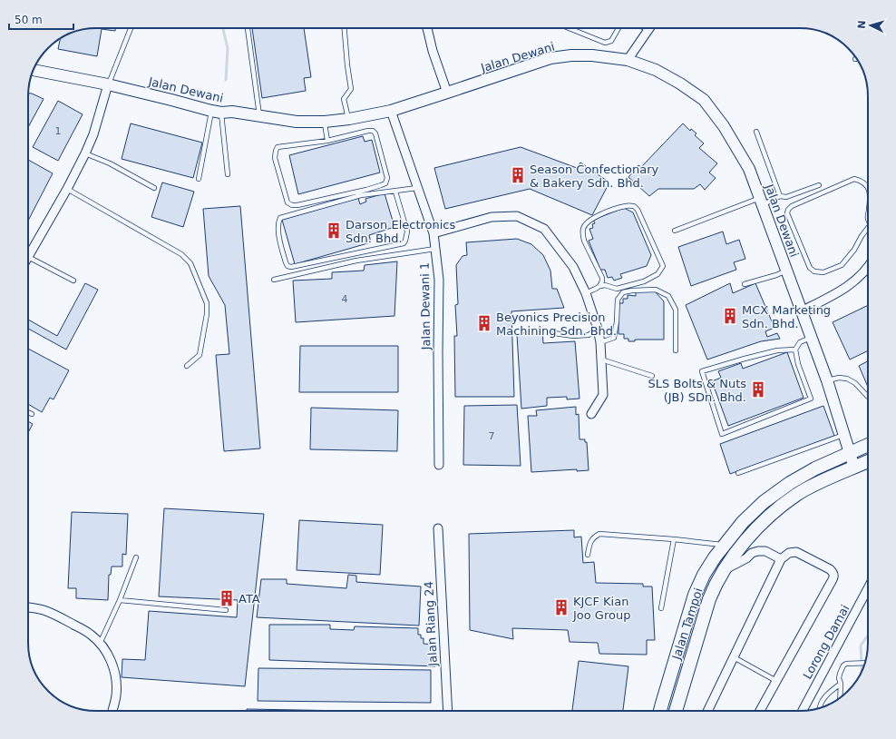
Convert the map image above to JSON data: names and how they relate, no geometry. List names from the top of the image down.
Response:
{
  "streets": {
    "main road": ["Jalan Tampoi"],
    "street": [
      "Jalan Dewani",
      "Jalan Dewani 1",
      "Jalan Riang 24",
      "Lorong Damai"
    ]
  },
  "crossings": [
    ["Jalan Dewani", "Jalan Dewani 1"],
    ["Jalan Dewani", "Jalan Tampoi"]
  ],
  "places": {
    "building": [
      "Season Confectionary & Bakery Sdn. Bhd.",
      "Darson Electronics Sdn. Bhd.",
      "MCX Marketing Sdn. Bhd.",
      "Beyonics Precision Machining Sdn. Bhd.",
      "SLS Bolts & Nuts (JB) SDn. Bhd.",
      "ATA",
      "KJCF Kian Joo Group"
    ]
  },
  "house_numbers": ["1", "4", "7"],
  "scale_bar": "50 m",
  "north": "left"
}
